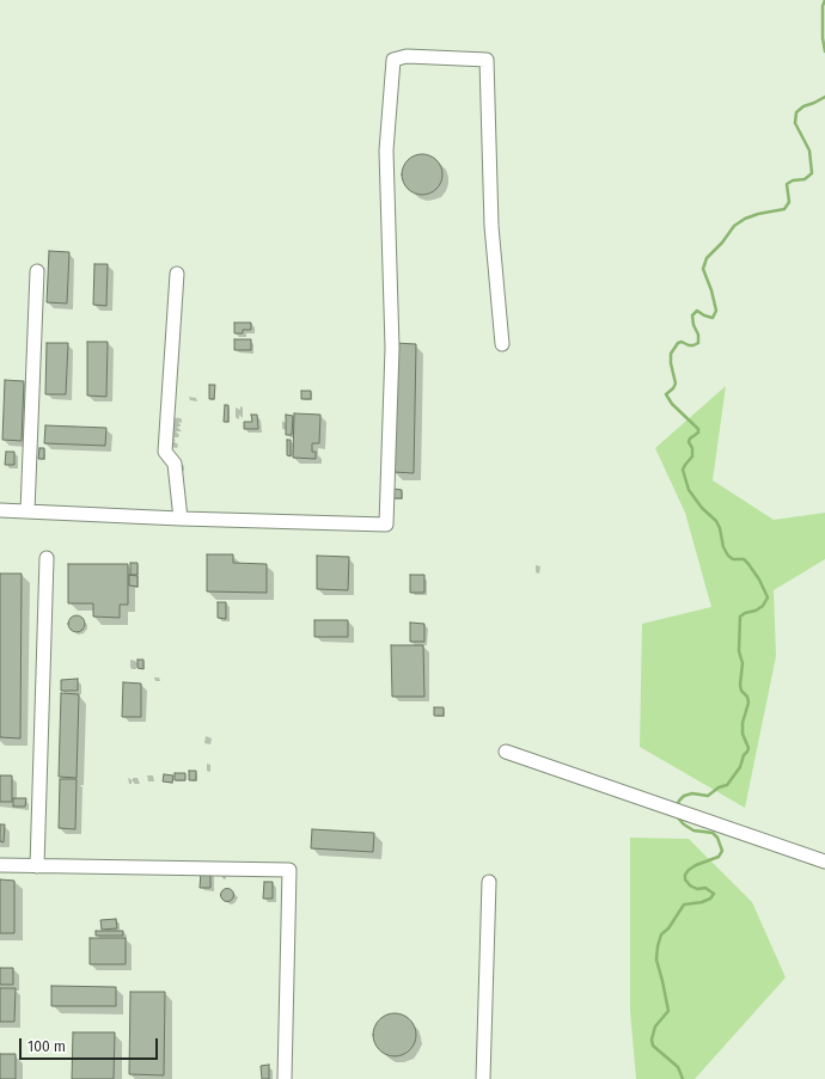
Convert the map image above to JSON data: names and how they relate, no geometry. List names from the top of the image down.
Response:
{
  "scale_bar": "100 m"
}
